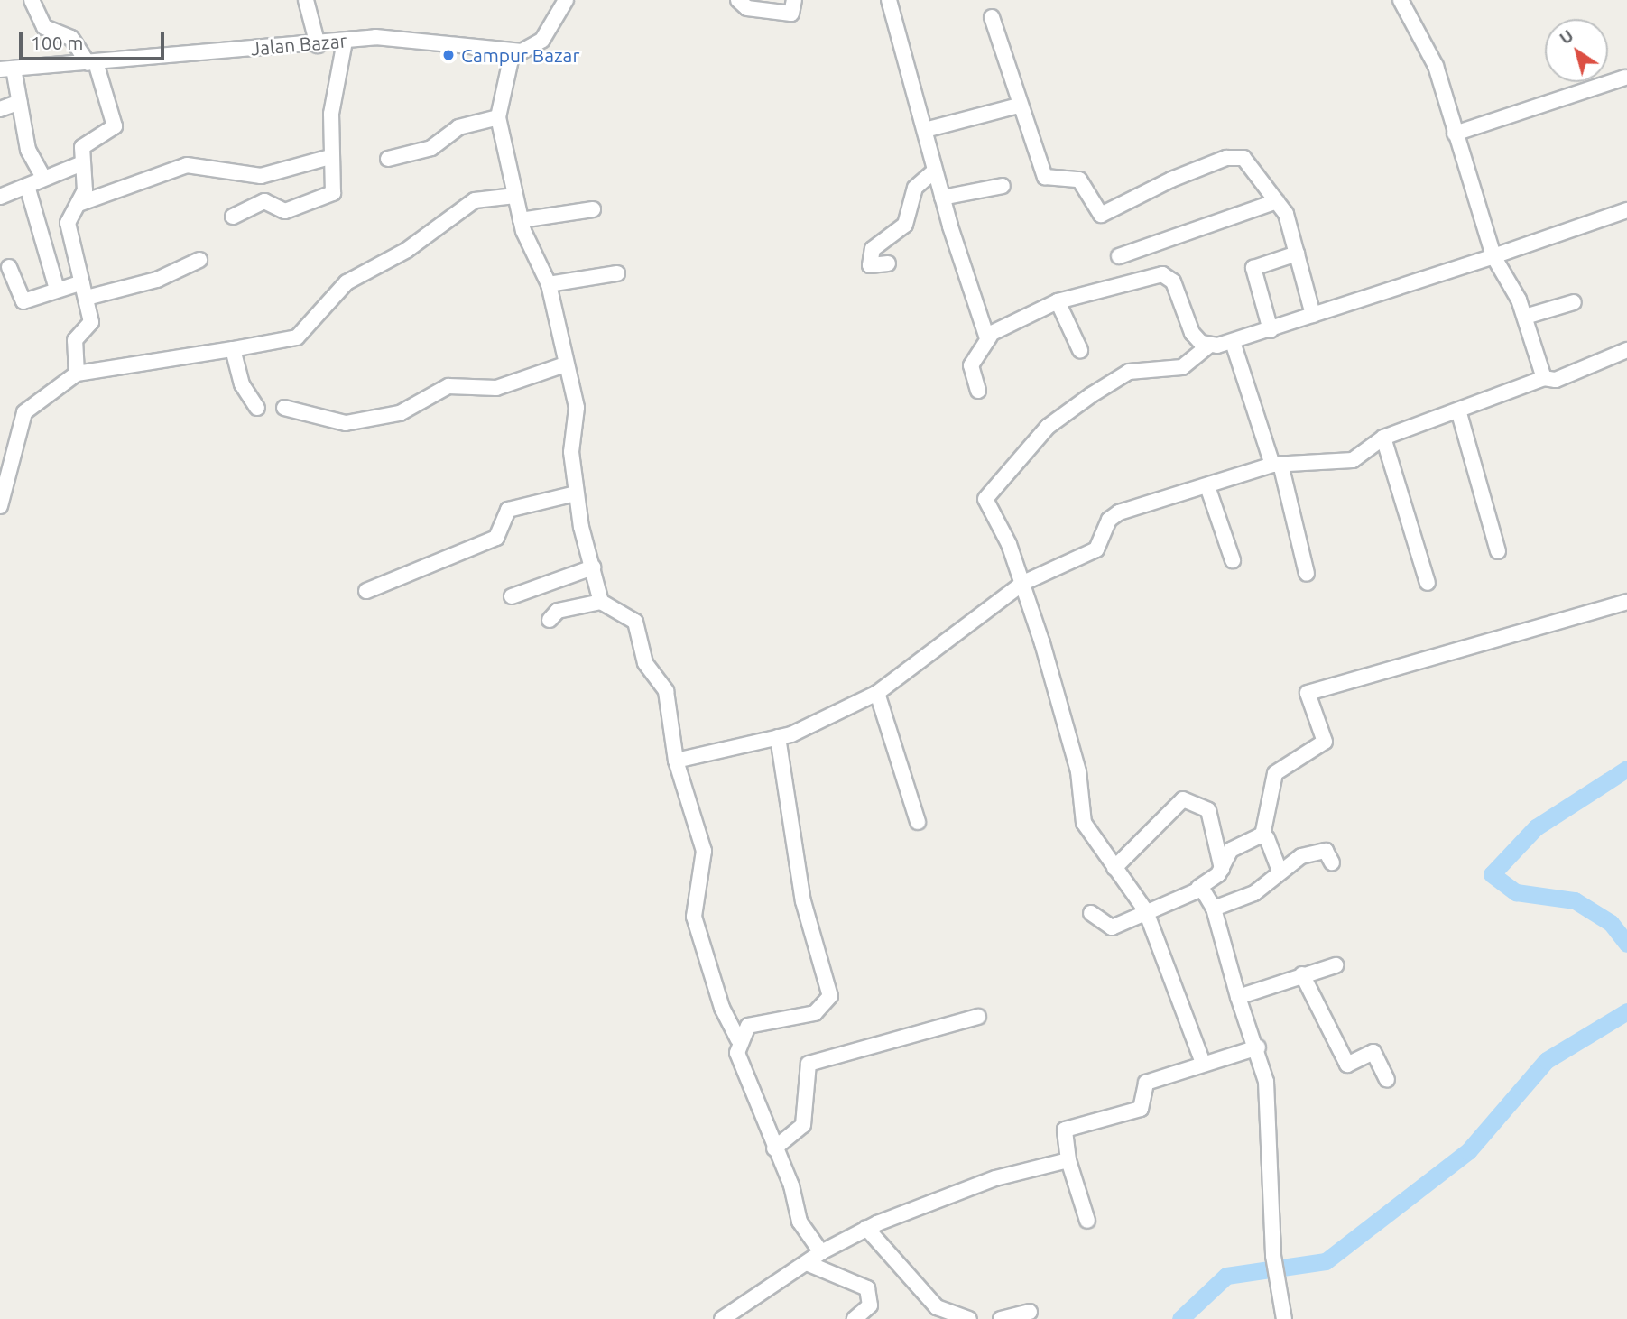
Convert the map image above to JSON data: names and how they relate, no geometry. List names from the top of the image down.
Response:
{
  "streets": {
    "street": ["Jalan Bazar"]
  },
  "places": ["Campur Bazar"],
  "scale_bar": "100 m",
  "north": "top left"
}
